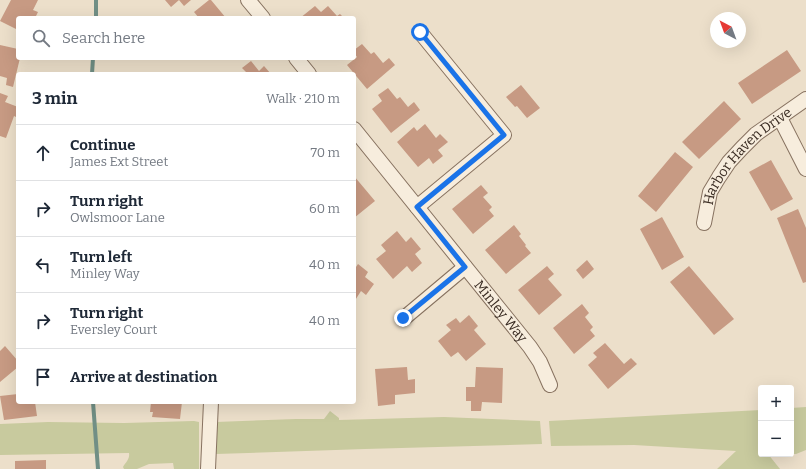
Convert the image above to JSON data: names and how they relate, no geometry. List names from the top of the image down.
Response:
{
  "streets": {
    "street": ["Harbor Haven Drive", "Minley Way"]
  },
  "north": "top left",
  "page": {
    "search": "Search here",
    "heading": ["3 min", "Walk · 210 m"],
    "list": [
      ["Continue", "James Ext Street", "70 m"],
      ["Turn right", "Owlsmoor Lane", "60 m"],
      ["Turn left", "Minley Way", "40 m"],
      ["Turn right", "Eversley Court", "40 m"],
      "Arrive at destination"
    ],
    "map_buttons": ["+", "−"]
  }
}
